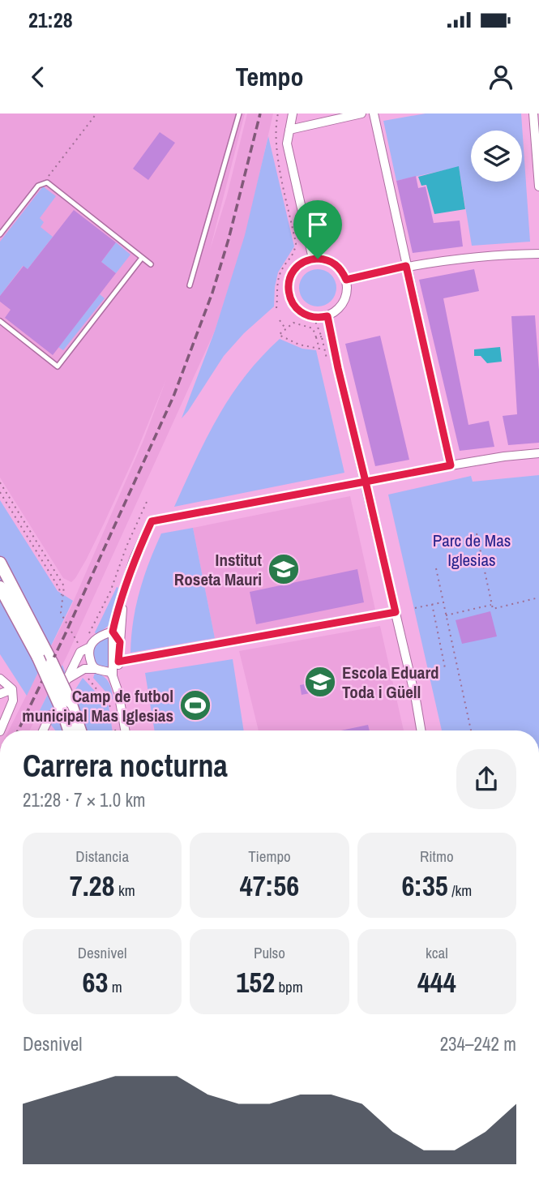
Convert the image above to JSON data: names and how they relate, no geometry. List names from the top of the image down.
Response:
{
  "parks": ["Parc de Mas Iglesias"],
  "places": {
    "school or university": ["Institut Roseta Mauri", "Escola Eduard Toda i Güell"],
    "sports": ["Camp de futbol municipal Mas Iglesias"]
  },
  "page": {
    "status": "21:28",
    "header": "Tempo",
    "heading": ["Carrera nocturna", "21:28 · 7 × 1.0 km"],
    "stats": [
      ["Distancia", "7.28 km"],
      ["Tiempo", "47:56"],
      ["Ritmo", "6:35 /km"],
      ["Desnivel", "63 m"],
      ["Pulso", "152 bpm"],
      ["kcal", "444"]
    ],
    "chart": ["Desnivel", "234–242 m"]
  }
}
